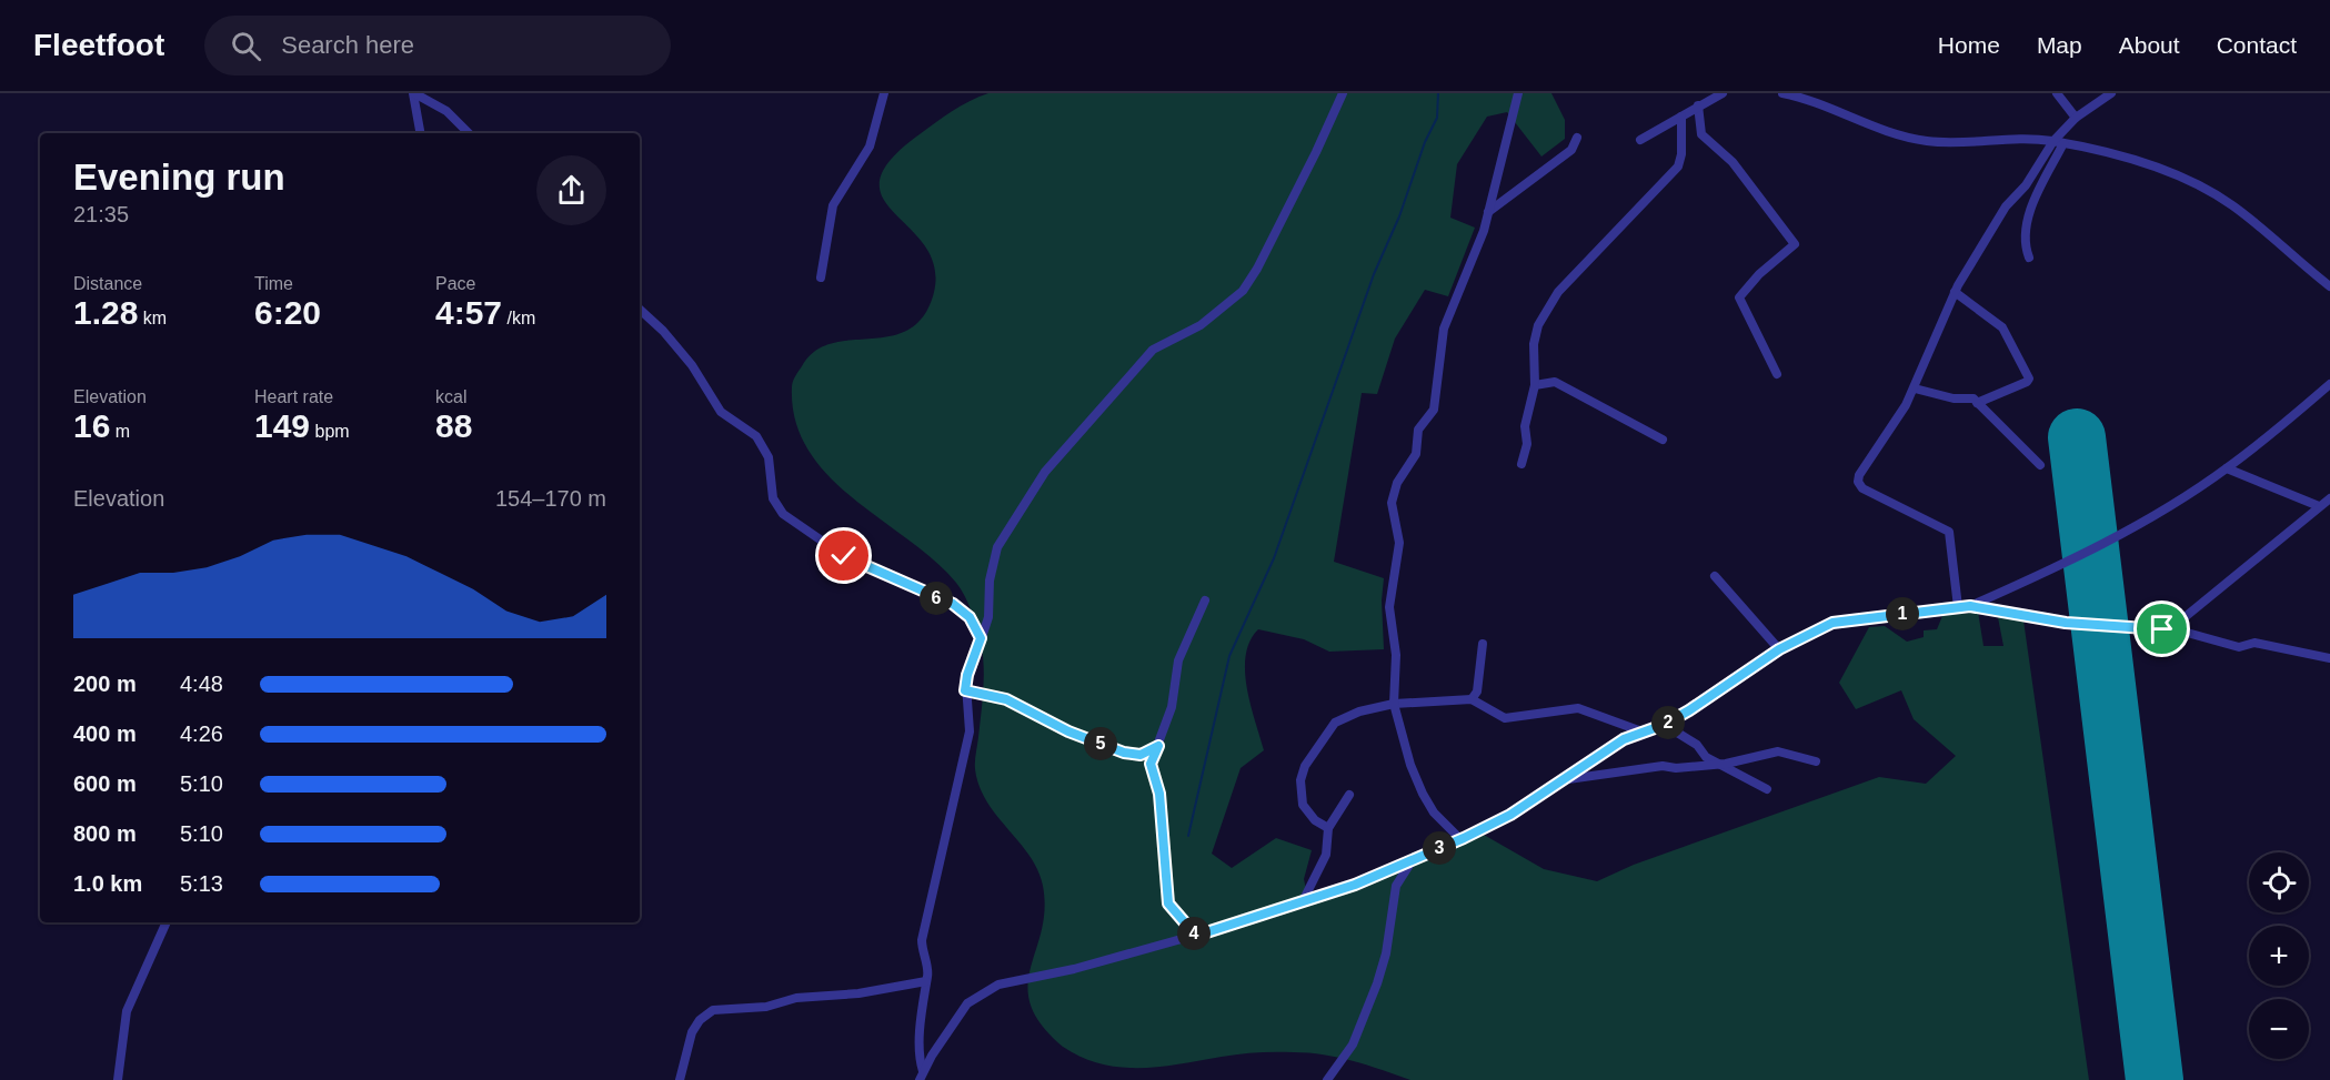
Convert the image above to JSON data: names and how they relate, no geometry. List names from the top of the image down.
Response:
{
  "page": {
    "header": "Fleetfoot",
    "search": "Search here",
    "nav": [
      "Home",
      "Map",
      "About",
      "Contact"
    ],
    "heading": ["Evening run", "21:35"],
    "stats": [
      ["Distance", "1.28 km"],
      ["Time", "6:20"],
      ["Pace", "4:57 /km"],
      ["Elevation", "16 m"],
      ["Heart rate", "149 bpm"],
      ["kcal", "88"]
    ],
    "chart": ["Elevation", "154–170 m"],
    "pins": [
      "6",
      "1",
      "2",
      "5",
      "3",
      "4"
    ],
    "list": [
      {
        "name": "200 m",
        "note": "4:48"
      },
      {
        "name": "400 m",
        "note": "4:26"
      },
      {
        "name": "600 m",
        "note": "5:10"
      },
      {
        "name": "800 m",
        "note": "5:10"
      },
      {
        "name": "1.0 km",
        "note": "5:13"
      }
    ],
    "map_buttons": ["+", "−"]
  }
}
